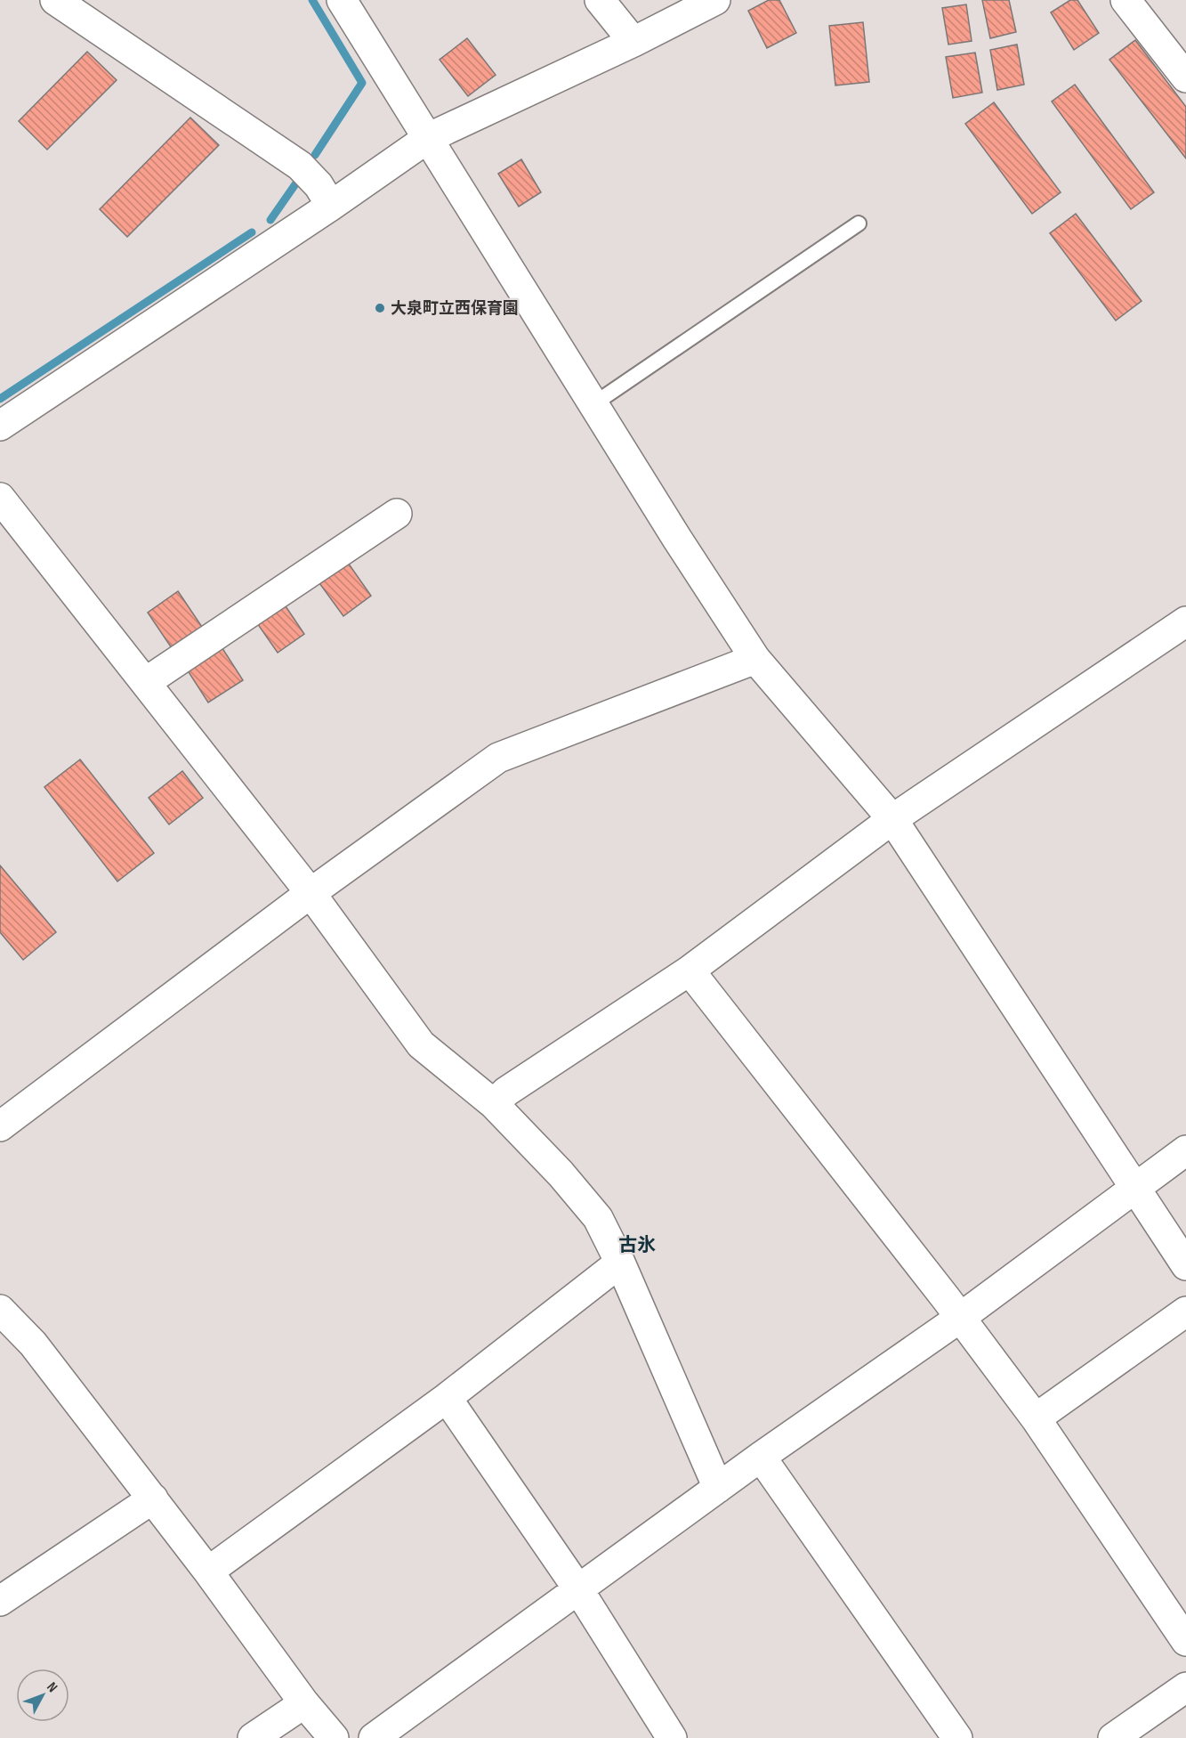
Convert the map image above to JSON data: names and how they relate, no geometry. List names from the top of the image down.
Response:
{
  "districts": ["古氷"],
  "places": ["大泉町立西保育園"],
  "north": "top right"
}
